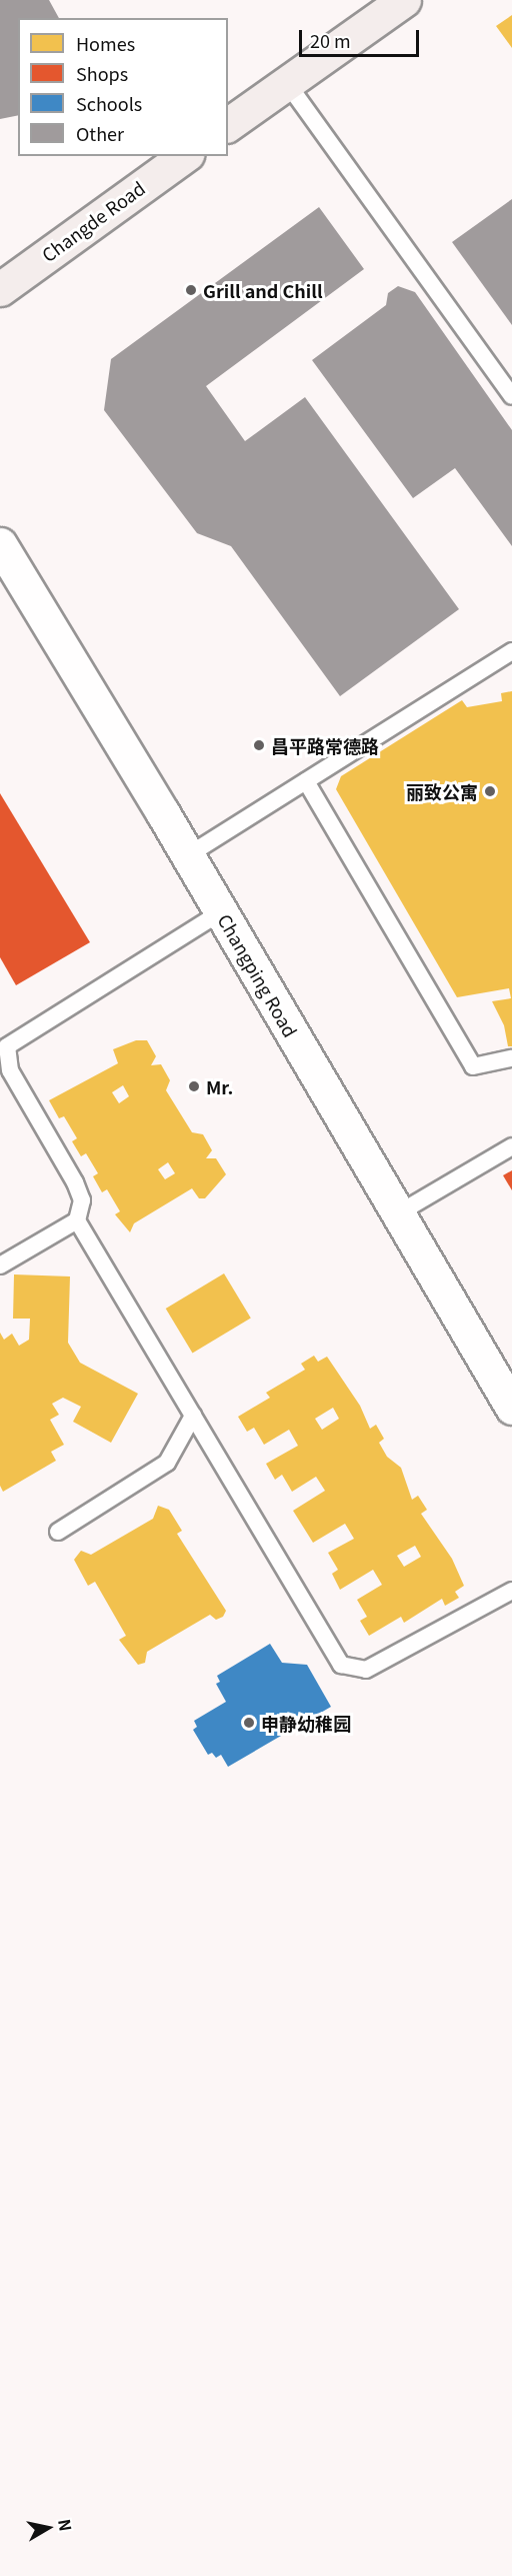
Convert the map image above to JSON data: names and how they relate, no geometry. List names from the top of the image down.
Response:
{
  "streets": {
    "main road": ["Changde Road"],
    "street": ["Changping Road"]
  },
  "places": [
    "Grill and Chill",
    "昌平路常德路",
    "丽致公寓",
    "Mr.",
    "申静幼稚园"
  ],
  "legend": [
    "Homes",
    "Shops",
    "Schools",
    "Other"
  ],
  "scale_bar": "20 m",
  "north": "right"
}
